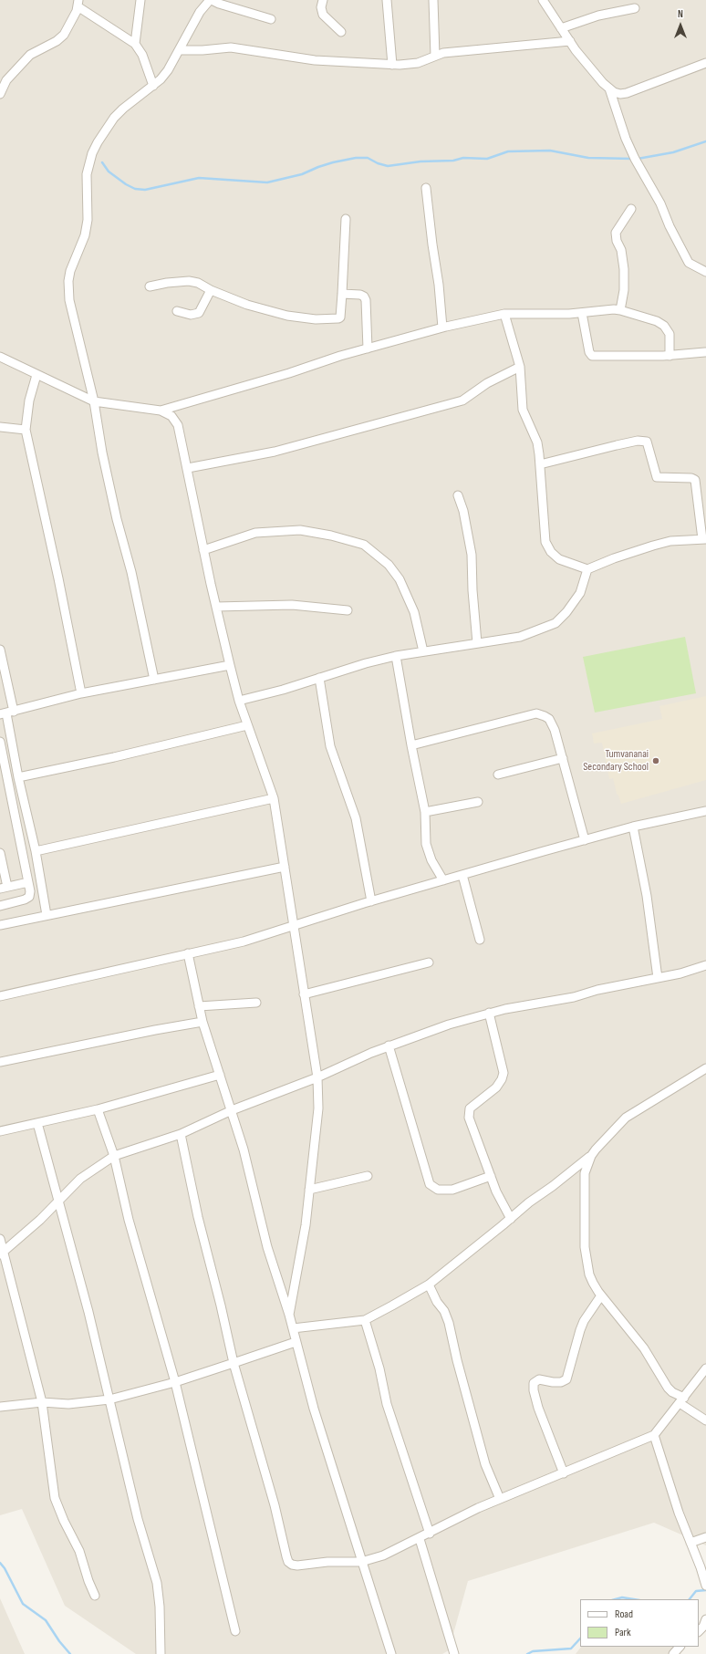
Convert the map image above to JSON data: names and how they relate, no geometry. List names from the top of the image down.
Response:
{
  "places": ["Tumvananai Secondary School"],
  "legend": ["Road", "Park"],
  "north": "top"
}
